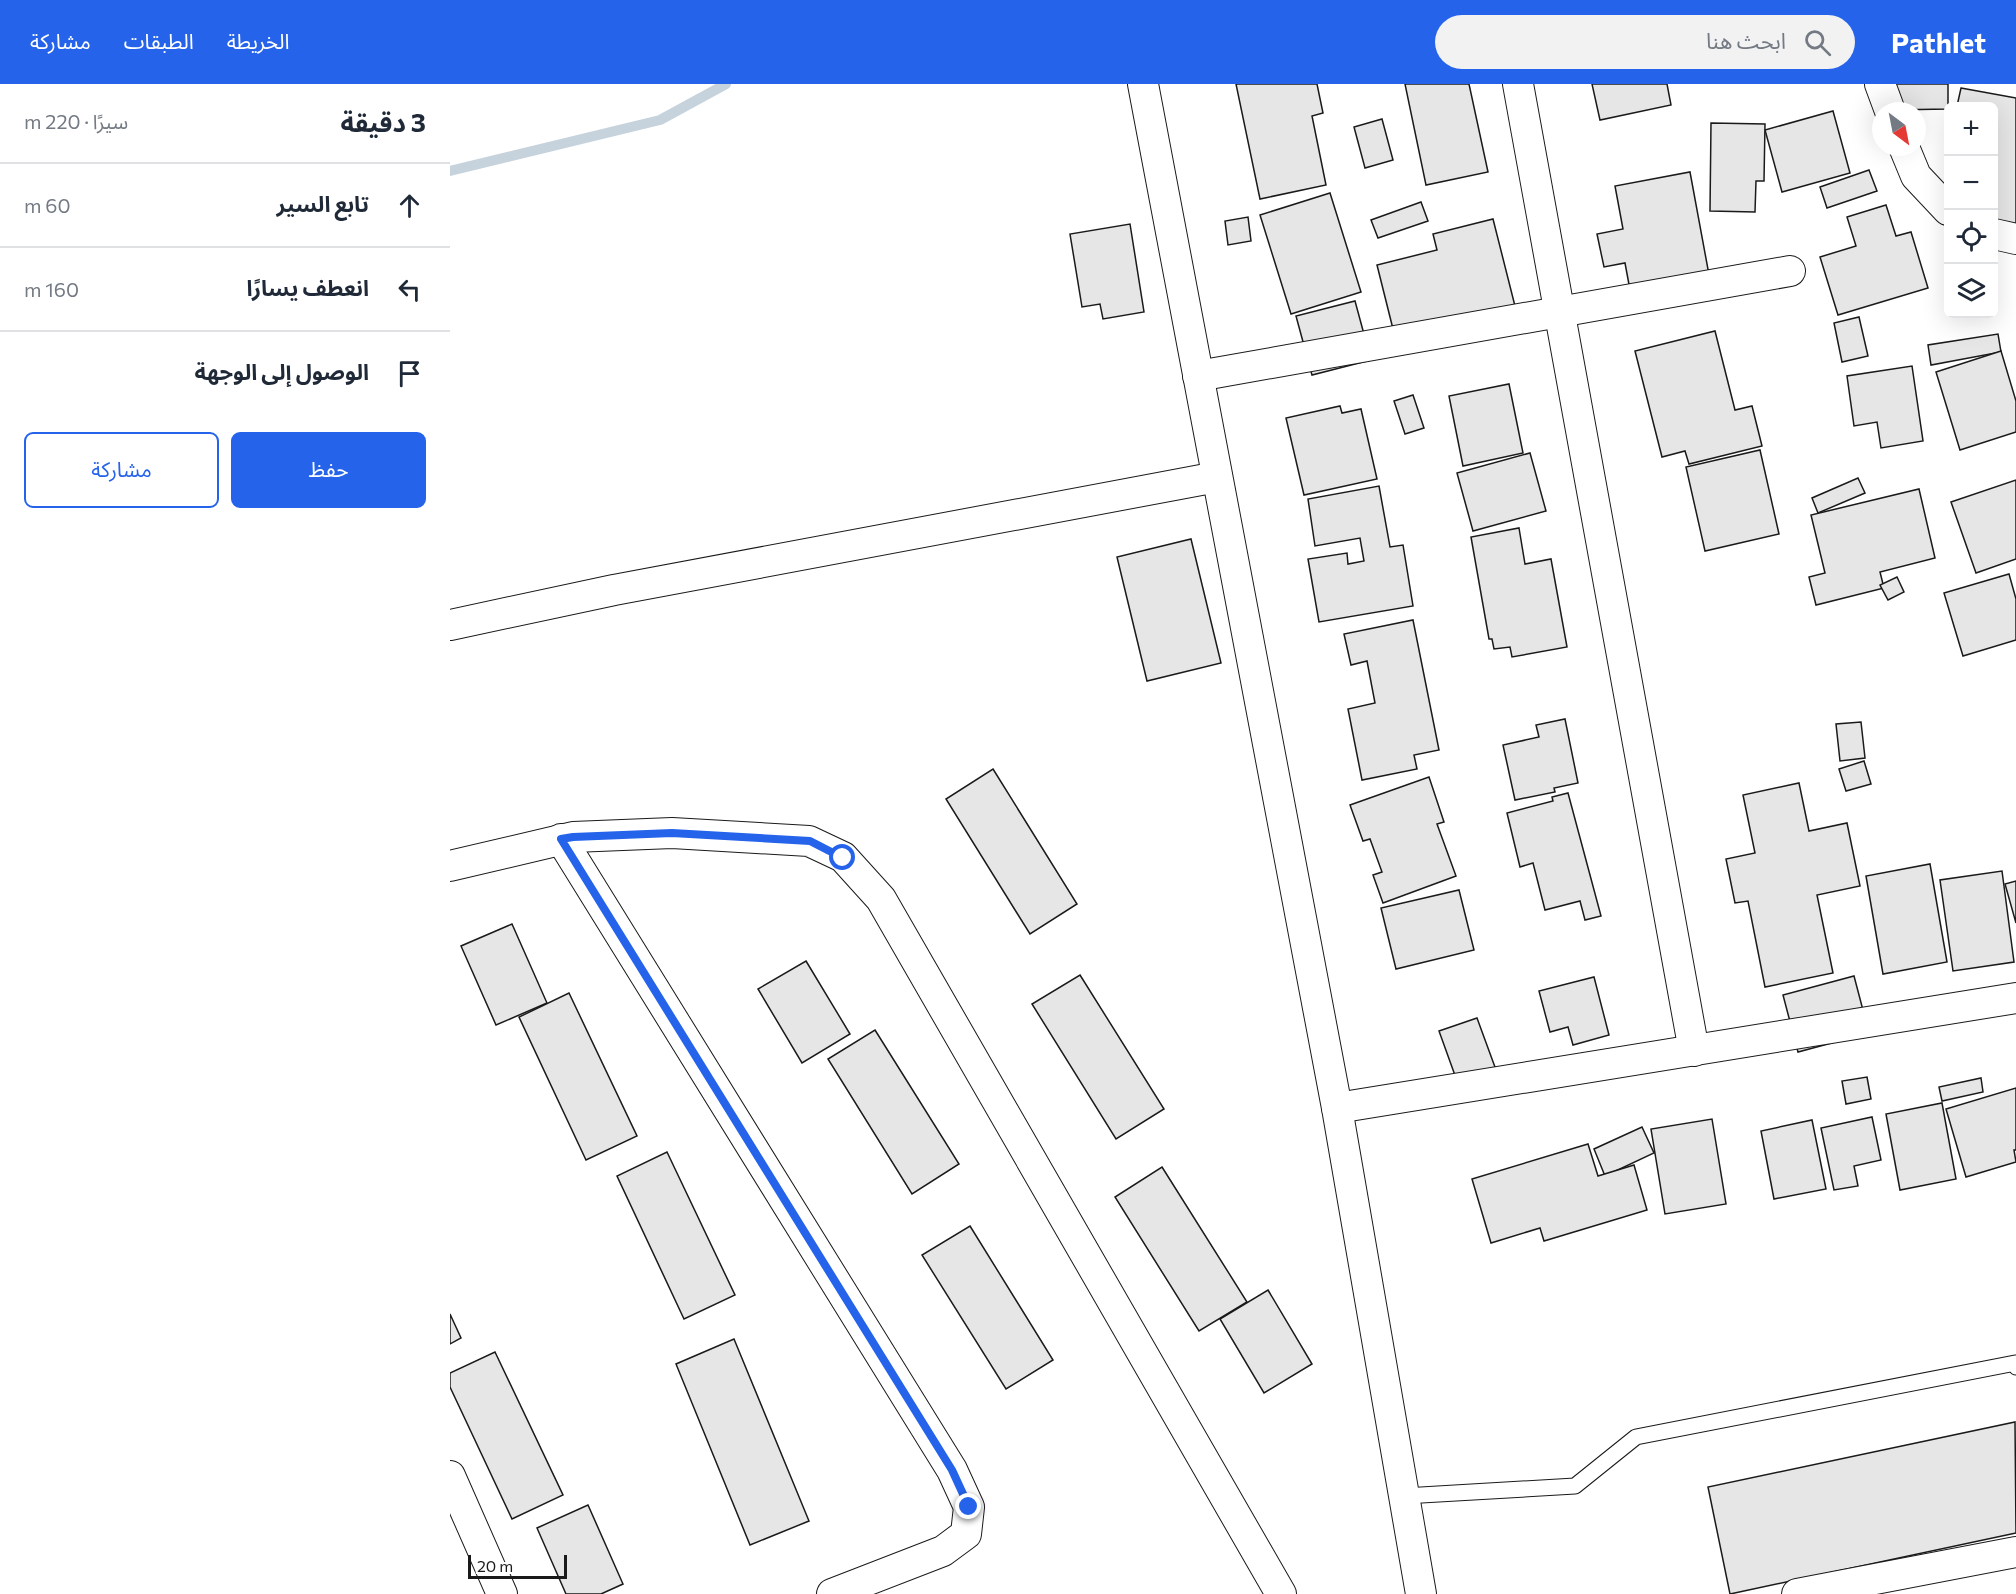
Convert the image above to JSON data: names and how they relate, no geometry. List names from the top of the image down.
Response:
{
  "scale_bar": "20 m",
  "north": "bottom right",
  "page": {
    "header": "Pathlet",
    "search": "ابحث هنا",
    "nav": ["الخريطة", "الطبقات", "مشاركة"],
    "heading": ["3 دقيقة", "سيرًا · 220 m"],
    "map_buttons": ["+", "−"],
    "list": [
      ["تابع السير", "60 m"],
      ["انعطف يسارًا", "160 m"],
      "الوصول إلى الوجهة"
    ],
    "buttons": ["حفظ", "مشاركة"],
    "scale": "20 m"
  }
}
